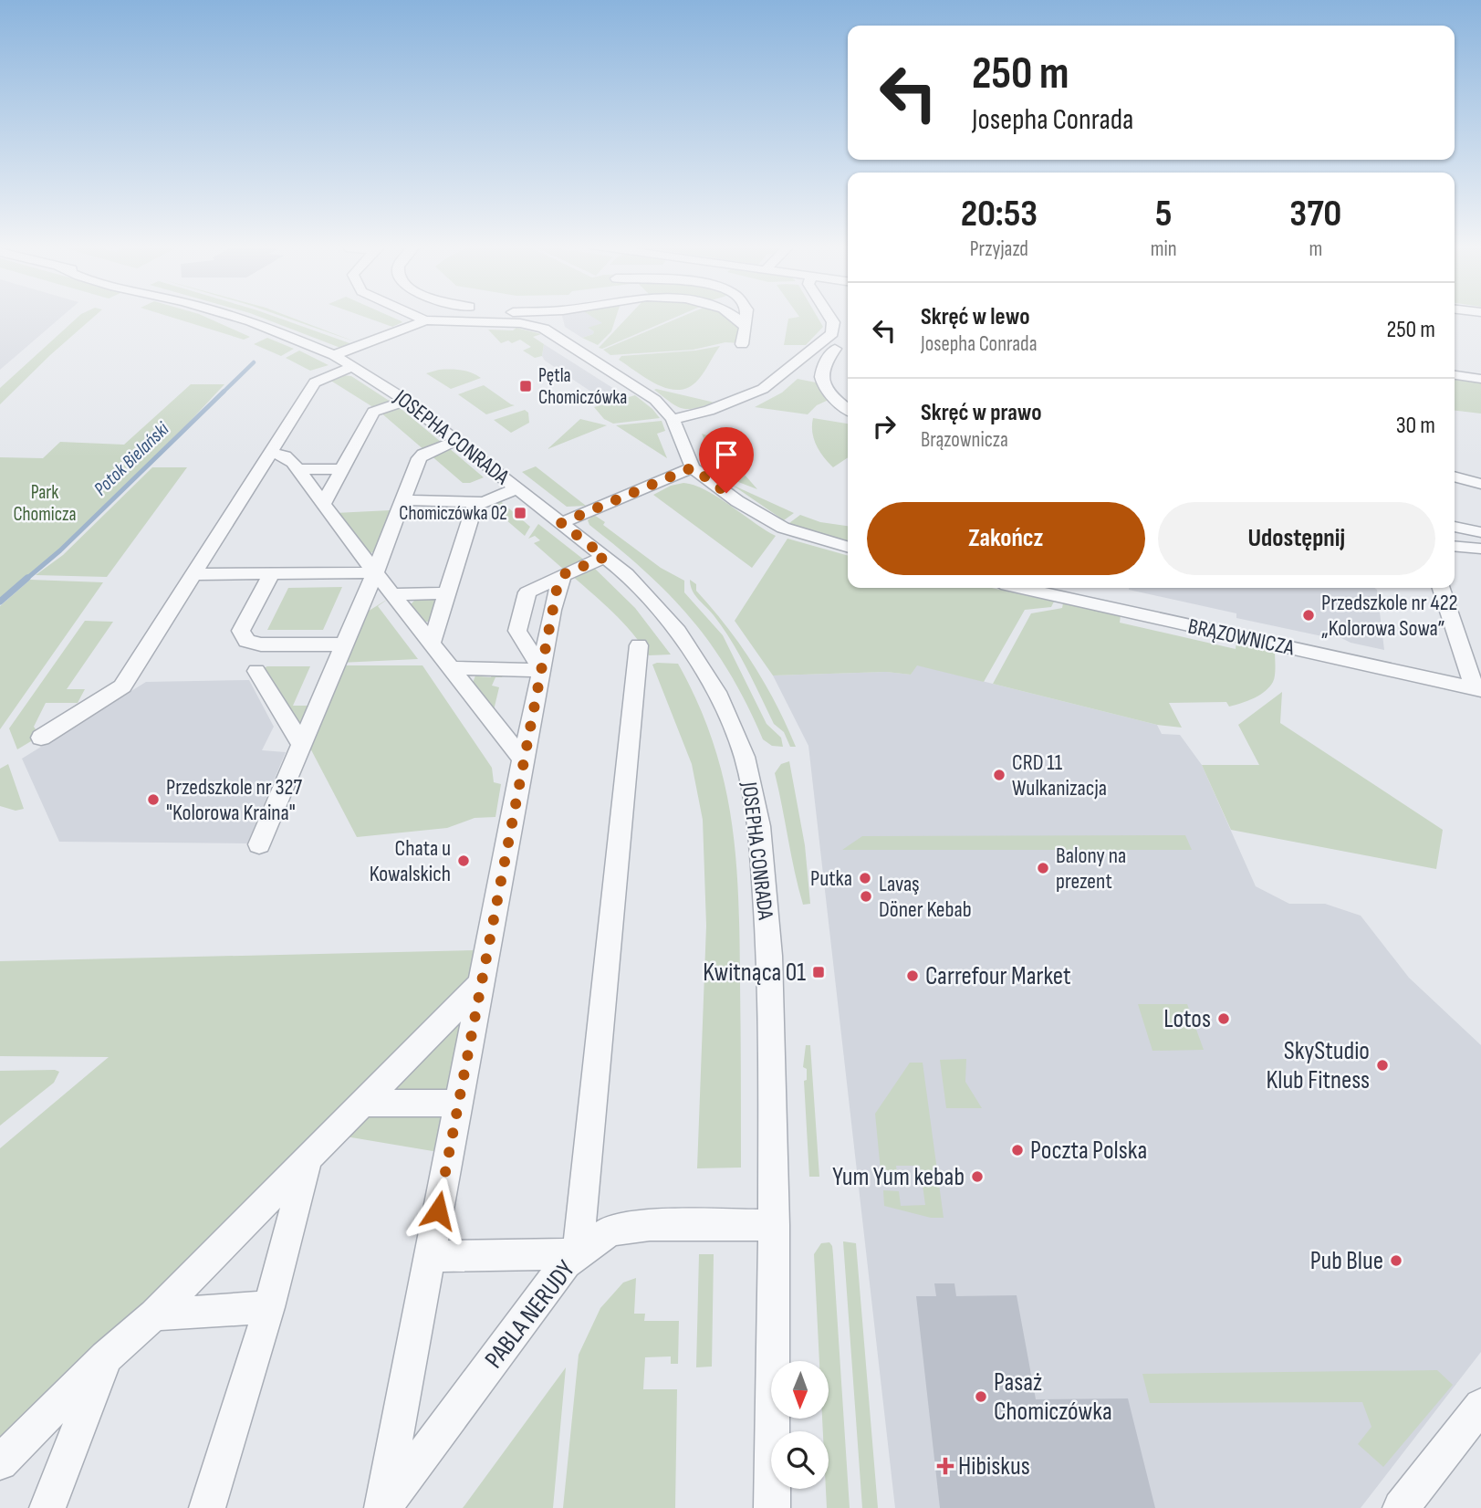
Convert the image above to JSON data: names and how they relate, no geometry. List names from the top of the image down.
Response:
{
  "streets": {
    "street": ["JOSEPHA CONRADA", "BRĄZOWNICZA", "PABLA NERUDY"]
  },
  "crossings": [
    ["JOSEPHA CONRADA", "PABLA NERUDY"]
  ],
  "water": ["Potok Bielański"],
  "parks": ["Park Chomicza"],
  "places": {
    "transit": ["Pętla Chomiczówka", "Chomiczówka 02", "Kwitnąca 01"],
    "other": [
      "Przedszkole nr 422 „Kolorowa Sowa”",
      "CRD 11 Wulkanizacja",
      "Przedszkole nr 327 \"Kolorowa Kraina\"",
      "Chata u Kowalskich",
      "Balony na prezent",
      "Putka",
      "Lavaş Döner Kebab",
      "Carrefour Market",
      "Lotos",
      "SkyStudio Klub Fitness",
      "Poczta Polska",
      "Yum Yum kebab",
      "Pub Blue",
      "Pasaż Chomiczówka"
    ],
    "health": ["Hibiskus"]
  },
  "north": "bottom",
  "page": {
    "turn": ["250 m", "Josepha Conrada"],
    "eta": [
      "20:53",
      "Przyjazd",
      "5",
      "min",
      "370",
      "m"
    ],
    "list": [
      {
        "name": "Skręć w lewo",
        "note": "Josepha Conrada",
        "value": "250 m"
      },
      {
        "name": "Skręć w prawo",
        "note": "Brązownicza",
        "value": "30 m"
      }
    ],
    "buttons": ["Zakończ", "Udostępnij"]
  }
}
